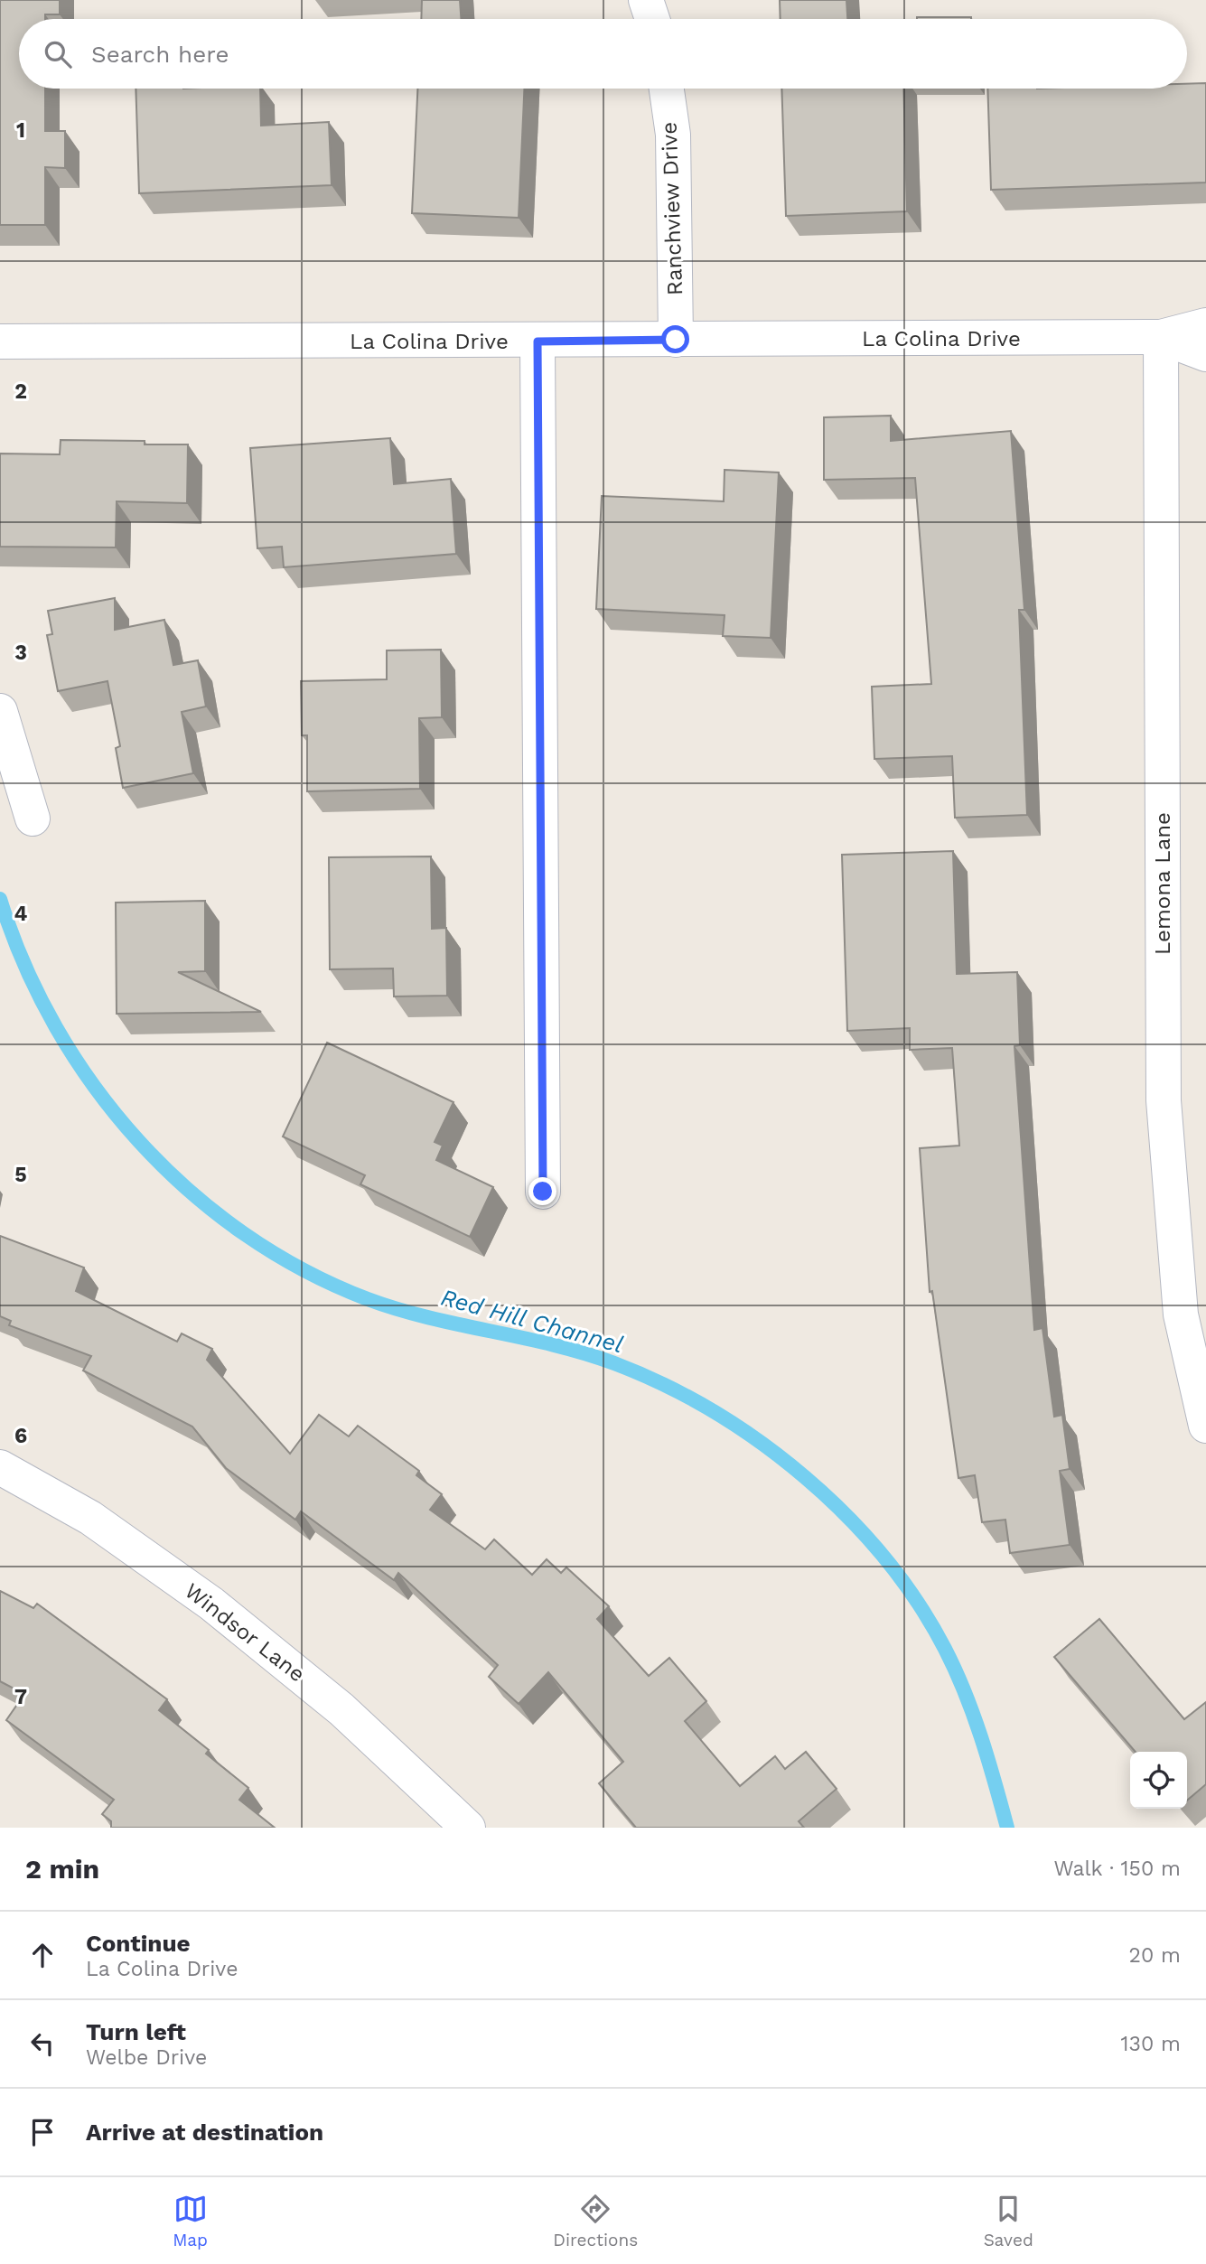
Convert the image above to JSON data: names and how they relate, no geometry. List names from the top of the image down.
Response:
{
  "streets": {
    "street": [
      "Ranchview Drive",
      "La Colina Drive",
      "Lemona Lane",
      "Windsor Lane"
    ]
  },
  "crossings": [
    ["Ranchview Drive", "La Colina Drive"],
    ["La Colina Drive", "Lemona Lane"]
  ],
  "water": ["Red Hill Channel"],
  "page": {
    "search": "Search here",
    "heading": ["2 min", "Walk · 150 m"],
    "list": [
      ["Continue", "La Colina Drive", "20 m"],
      ["Turn left", "Welbe Drive", "130 m"],
      "Arrive at destination"
    ],
    "nav": ["Map", "Directions", "Saved"]
  },
  "grid": {
    "rows": [
      "1",
      "2",
      "3",
      "4",
      "5",
      "6",
      "7"
    ]
  }
}
